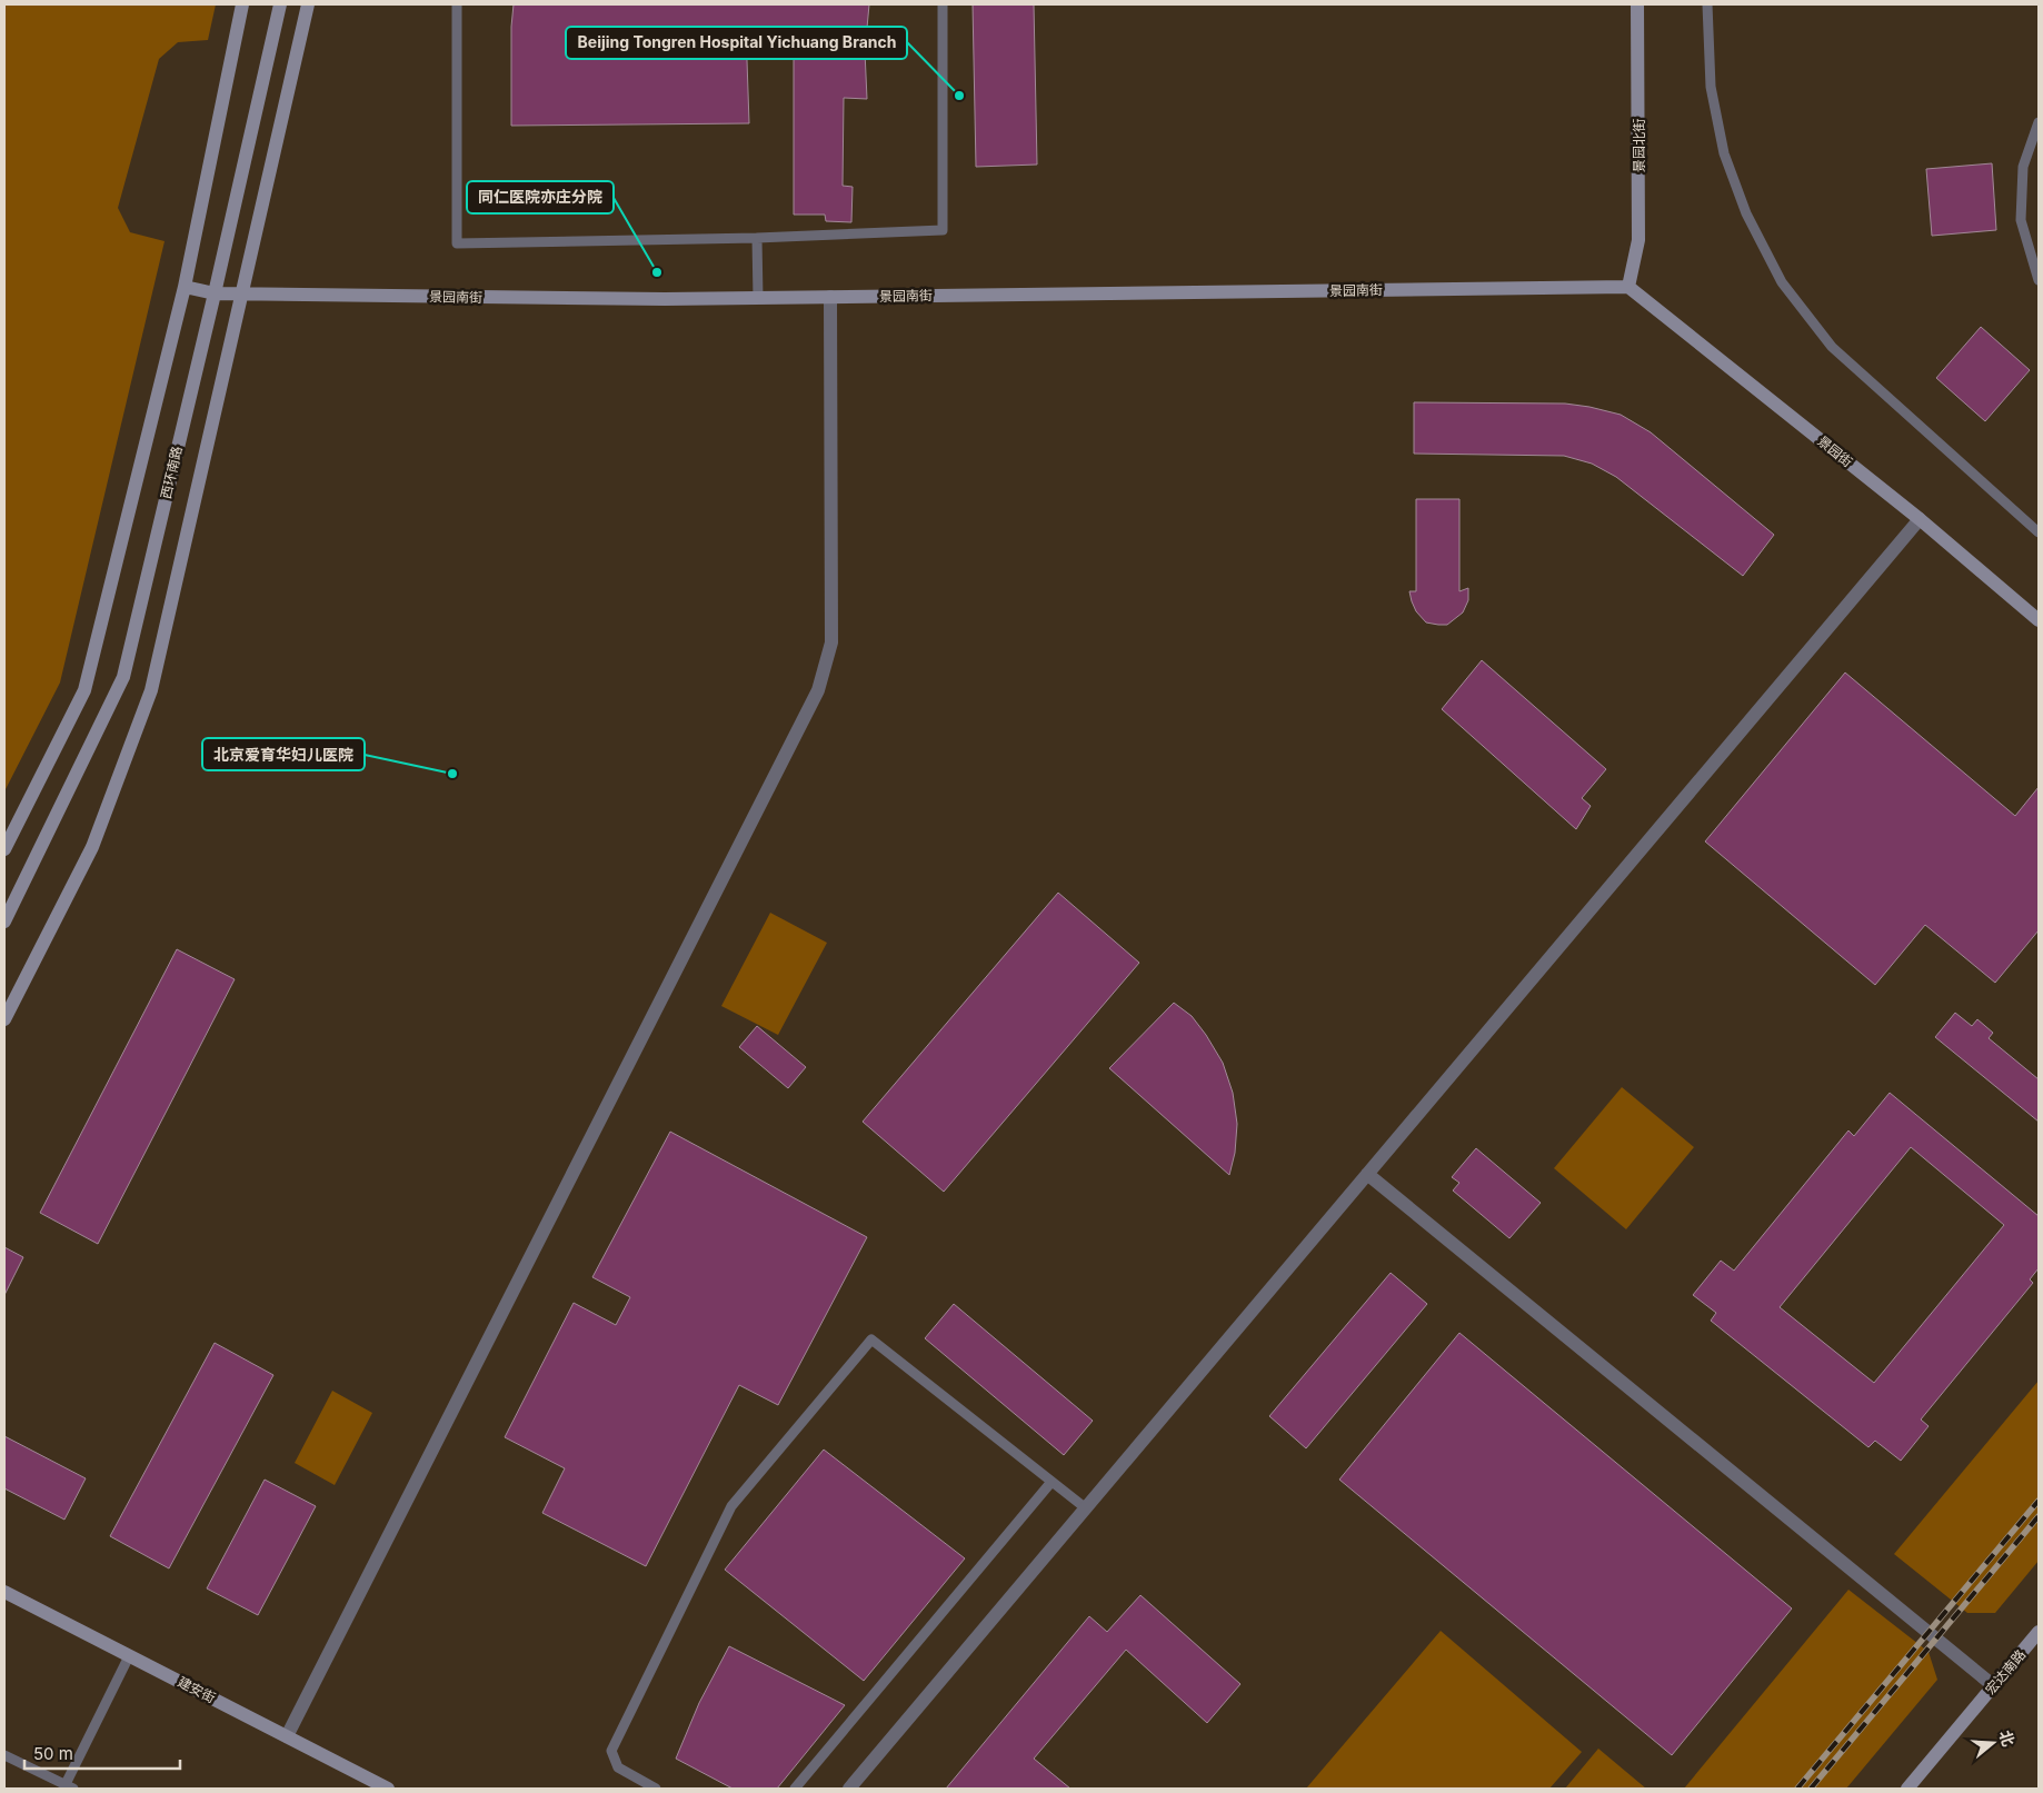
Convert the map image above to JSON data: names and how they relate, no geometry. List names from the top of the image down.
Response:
{
  "streets": {
    "street": [
      "景园北街",
      "景园南街",
      "景园街",
      "西环南路",
      "宏达南路",
      "建安街"
    ]
  },
  "crossings": [
    ["景园北街", "景园南街"],
    ["景园北街", "景园街"],
    ["景园南街", "景园街"],
    ["景园南街", "西环南路"]
  ],
  "places": ["Beijing Tongren Hospital Yichuang Branch", "同仁医院亦庄分院", "北京爱育华妇儿医院"],
  "scale_bar": "50 m",
  "north": "right"
}
